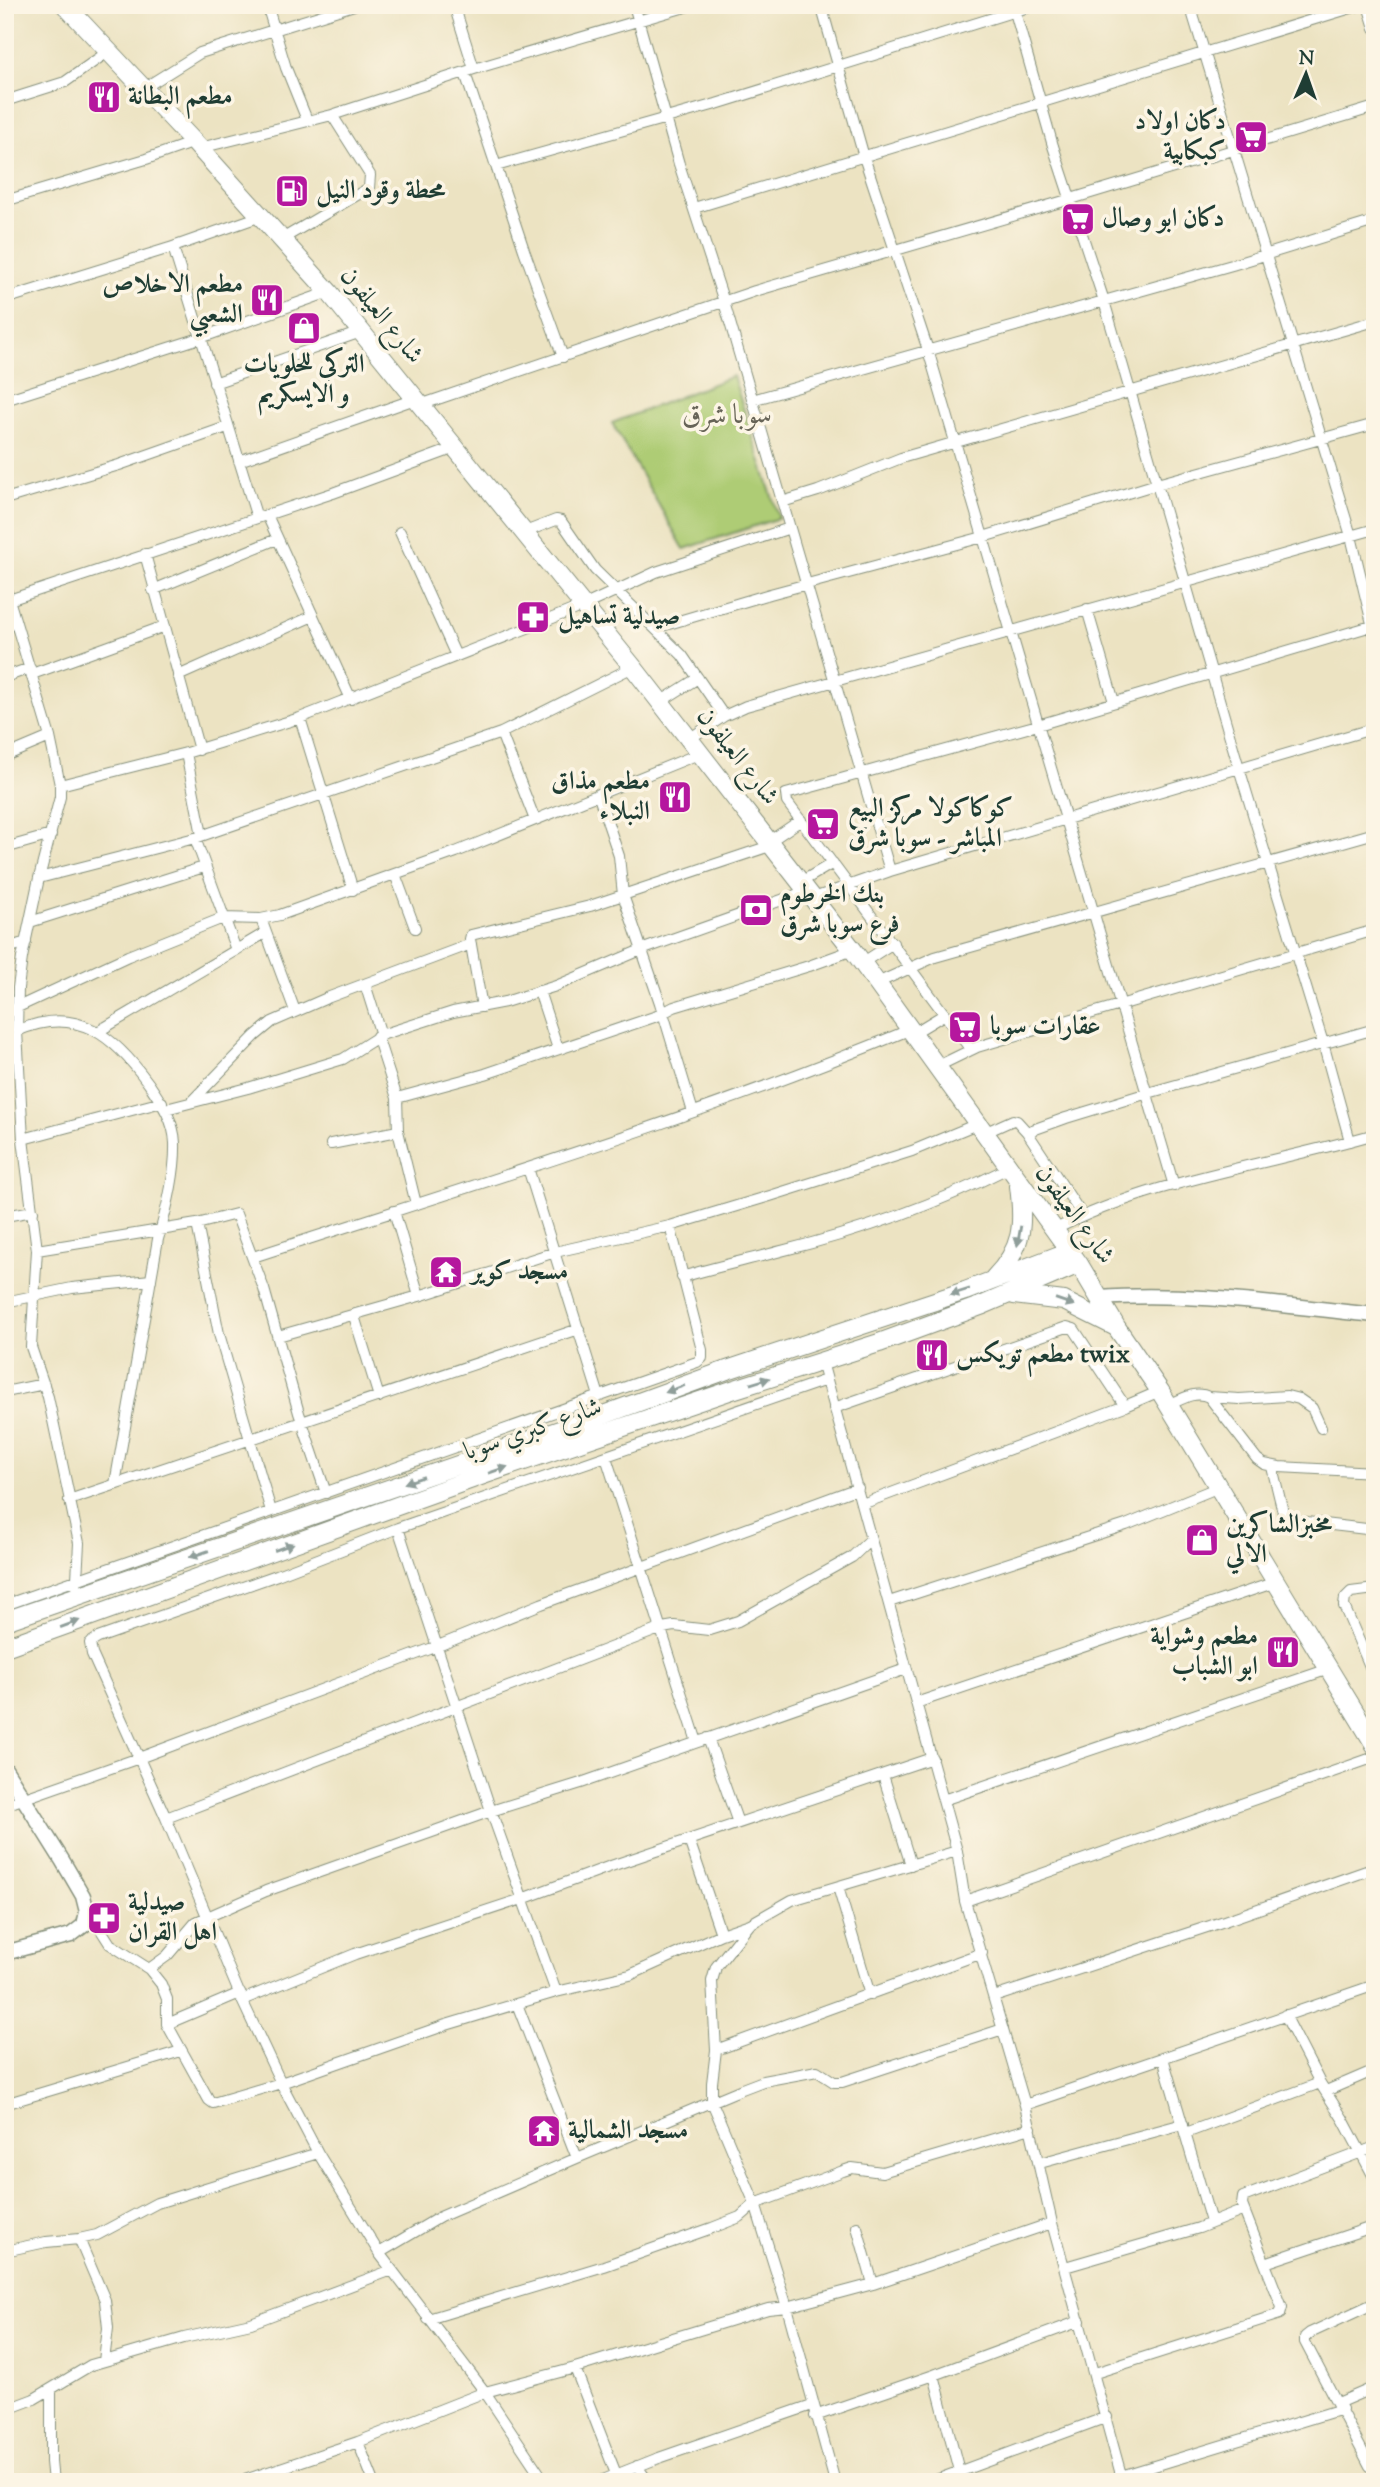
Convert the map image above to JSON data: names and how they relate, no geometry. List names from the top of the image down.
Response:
{
  "streets": {
    "highway": ["شارع العيلفون", "شارع كبري سوبا"]
  },
  "crossings": [
    ["شارع العيلفون", "شارع كبري سوبا"]
  ],
  "districts": ["سوبا شرق"],
  "places": {
    "restaurant": [
      "مطعم البطانة",
      "مطعم الاخلاص الشعبي",
      "مطعم مذاق النبلاء",
      "مطعم تويكس twix",
      "مطعم وشواية ابو الشباب"
    ],
    "supermarket": [
      "دكان اولاد كبكابية",
      "دكان ابو وصال",
      "كوكاكولا مركز البيع المباشر - سوبا شرق",
      "عقارات سوبا"
    ],
    "fuel station": ["محطة وقود النيل"],
    "shop": ["التركي للحلويات و الايسكريم", "مخبزالشاكرين الالي"],
    "pharmacy": ["صيدلية تساهيل", "صيدلية اهل القران"],
    "bank": ["بنك الخرطوم فرع سوبا شرق"],
    "temple": ["مسجد كوير", "مسجد الشمالية"]
  },
  "north": "top"
}
